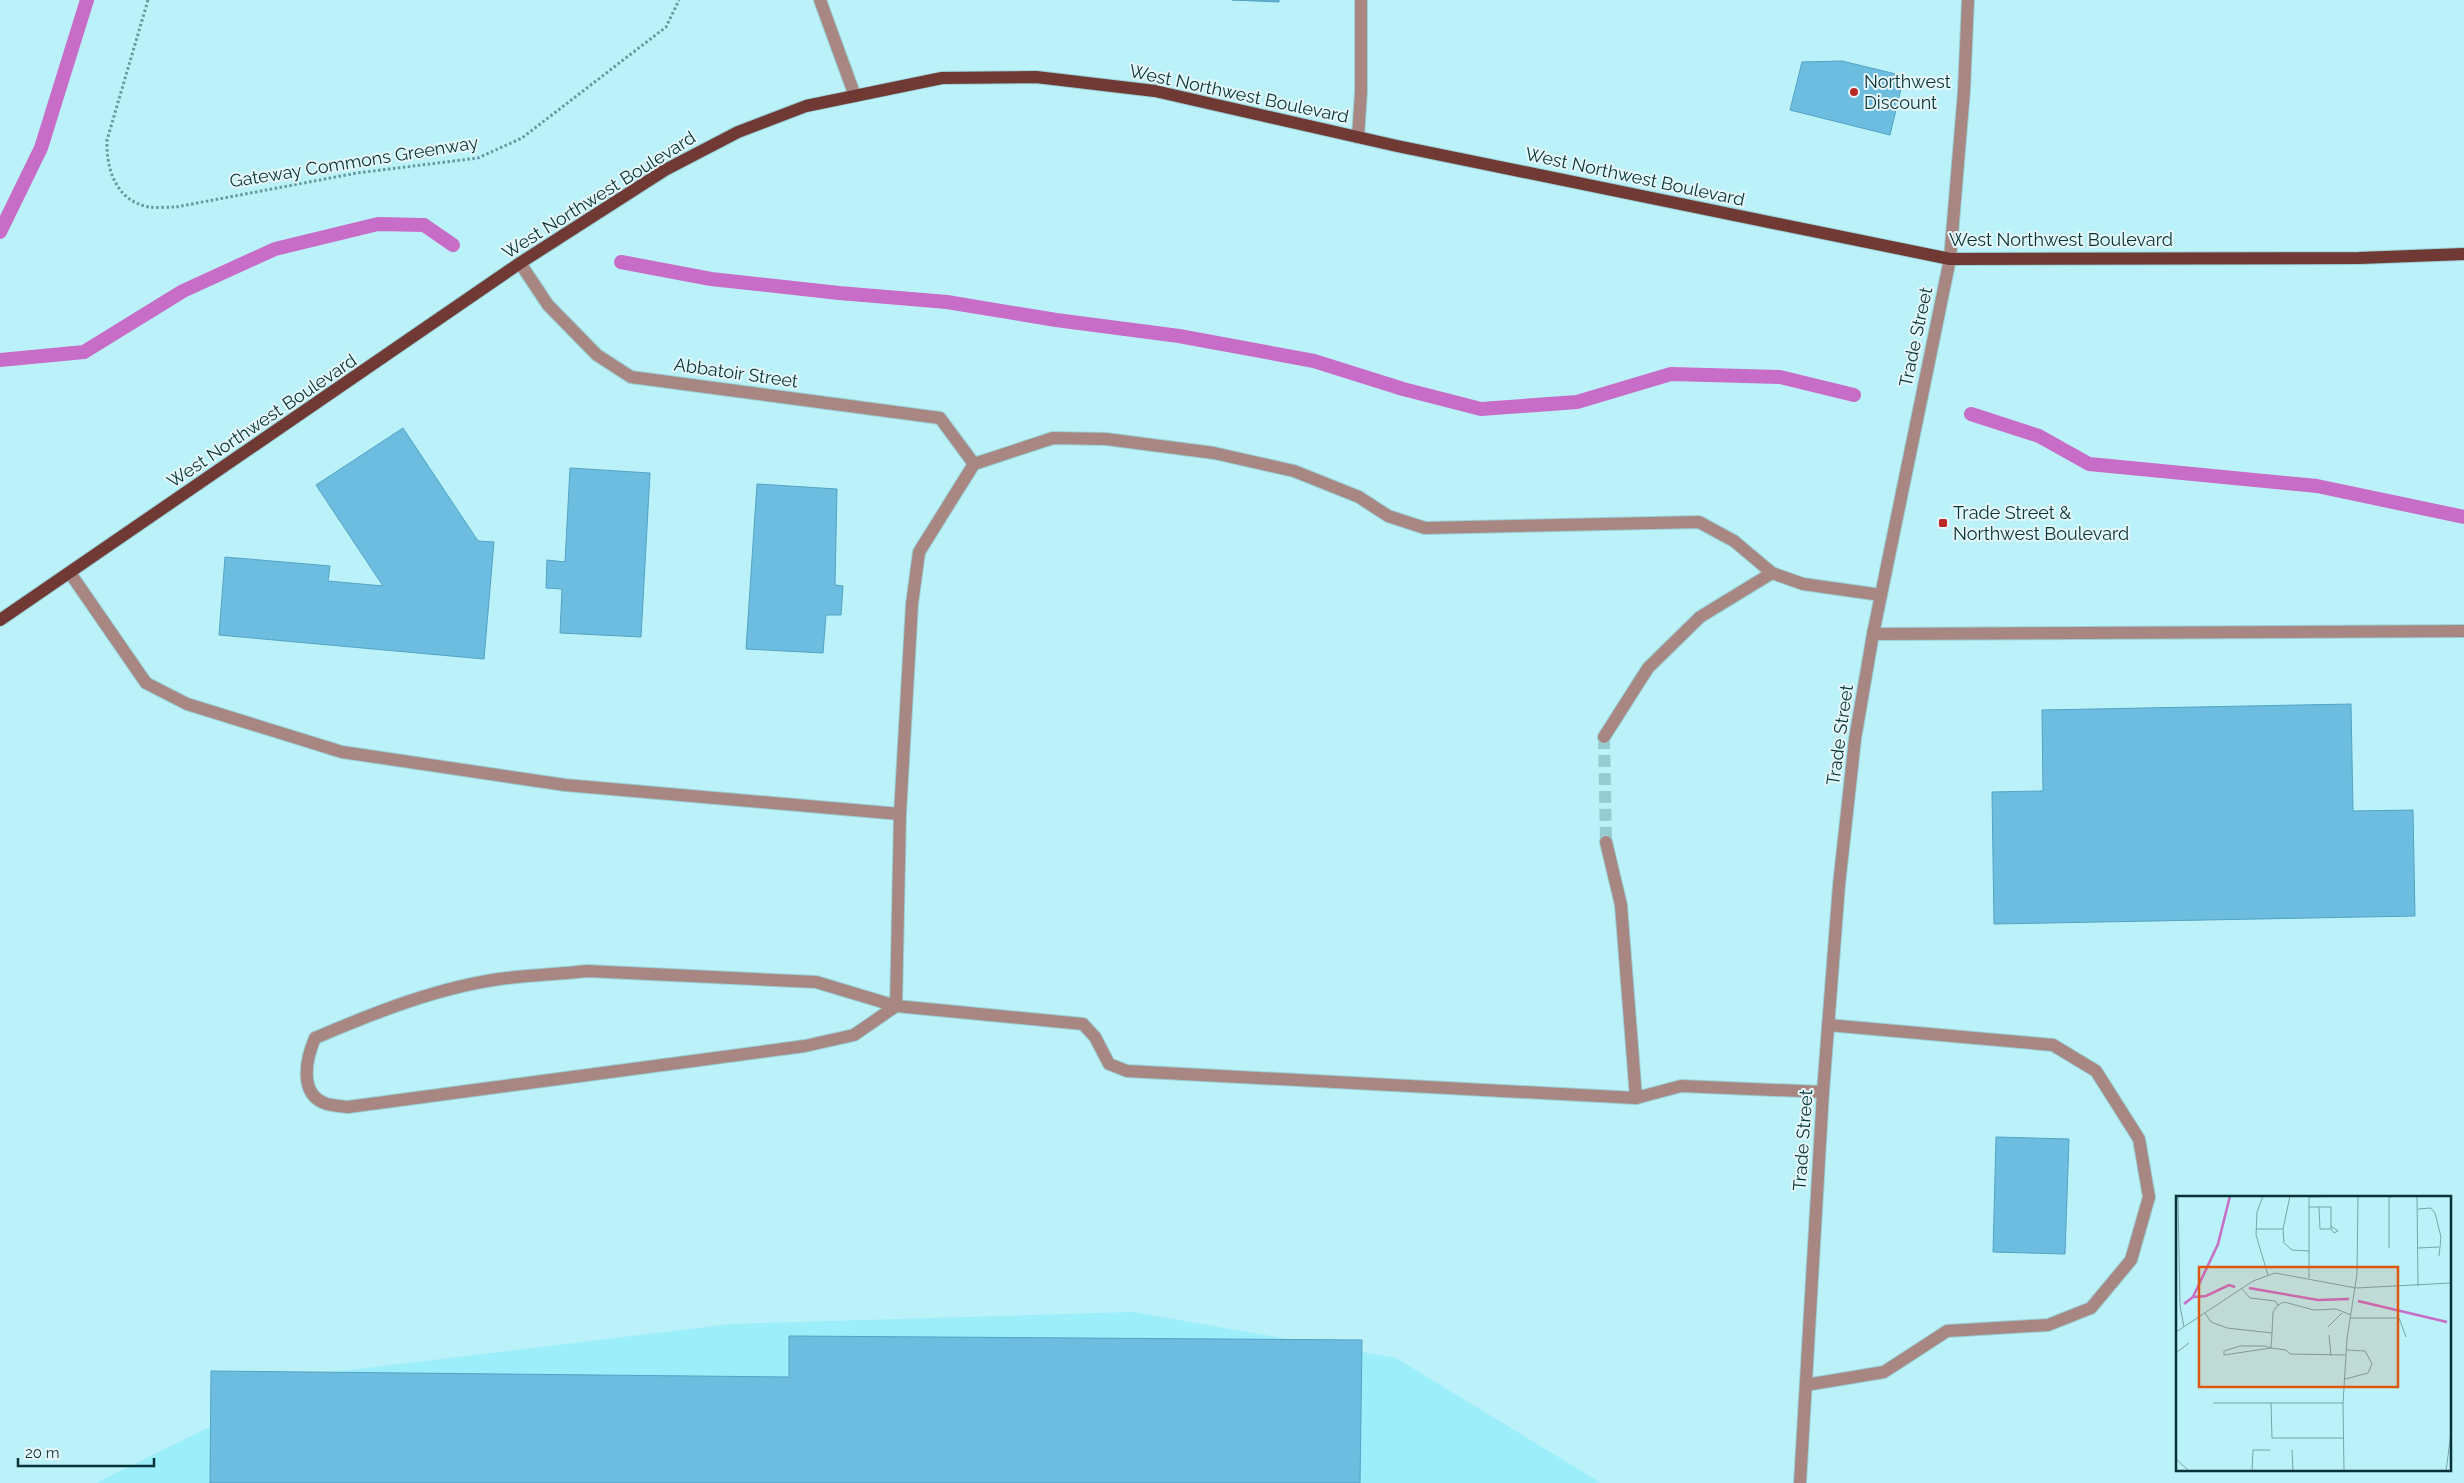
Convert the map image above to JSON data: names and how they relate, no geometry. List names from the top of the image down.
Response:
{
  "streets": {
    "main road": ["West Northwest Boulevard"],
    "street": ["Trade Street", "Abbatoir Street"],
    "path": ["Gateway Commons Greenway"]
  },
  "crossings": [
    ["West Northwest Boulevard", "Trade Street"],
    ["West Northwest Boulevard", "Abbatoir Street"]
  ],
  "places": {
    "other": ["Northwest Discount"],
    "transit": ["Trade Street & Northwest Boulevard"]
  },
  "scale_bar": "20 m"
}
